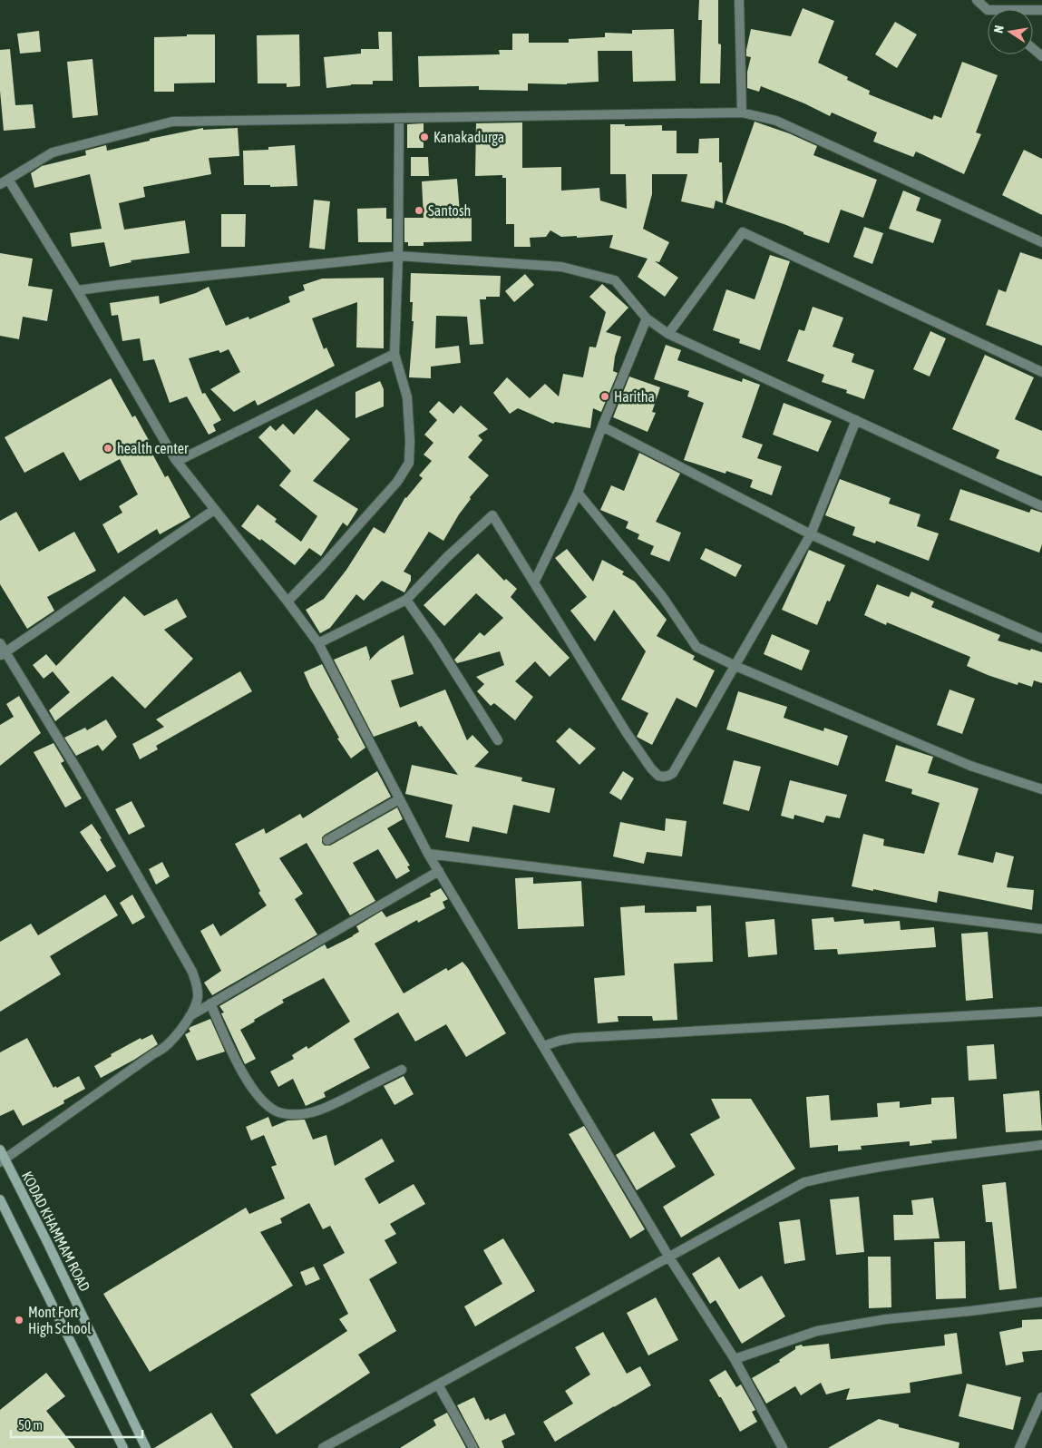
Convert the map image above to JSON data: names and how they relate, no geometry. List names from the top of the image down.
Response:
{
  "streets": {
    "main road": ["KODAD KHAMMAM ROAD"]
  },
  "places": [
    "Kanakadurga",
    "Santosh",
    "Haritha",
    "health center",
    "Mont Fort High School"
  ],
  "scale_bar": "50 m",
  "north": "left"
}
